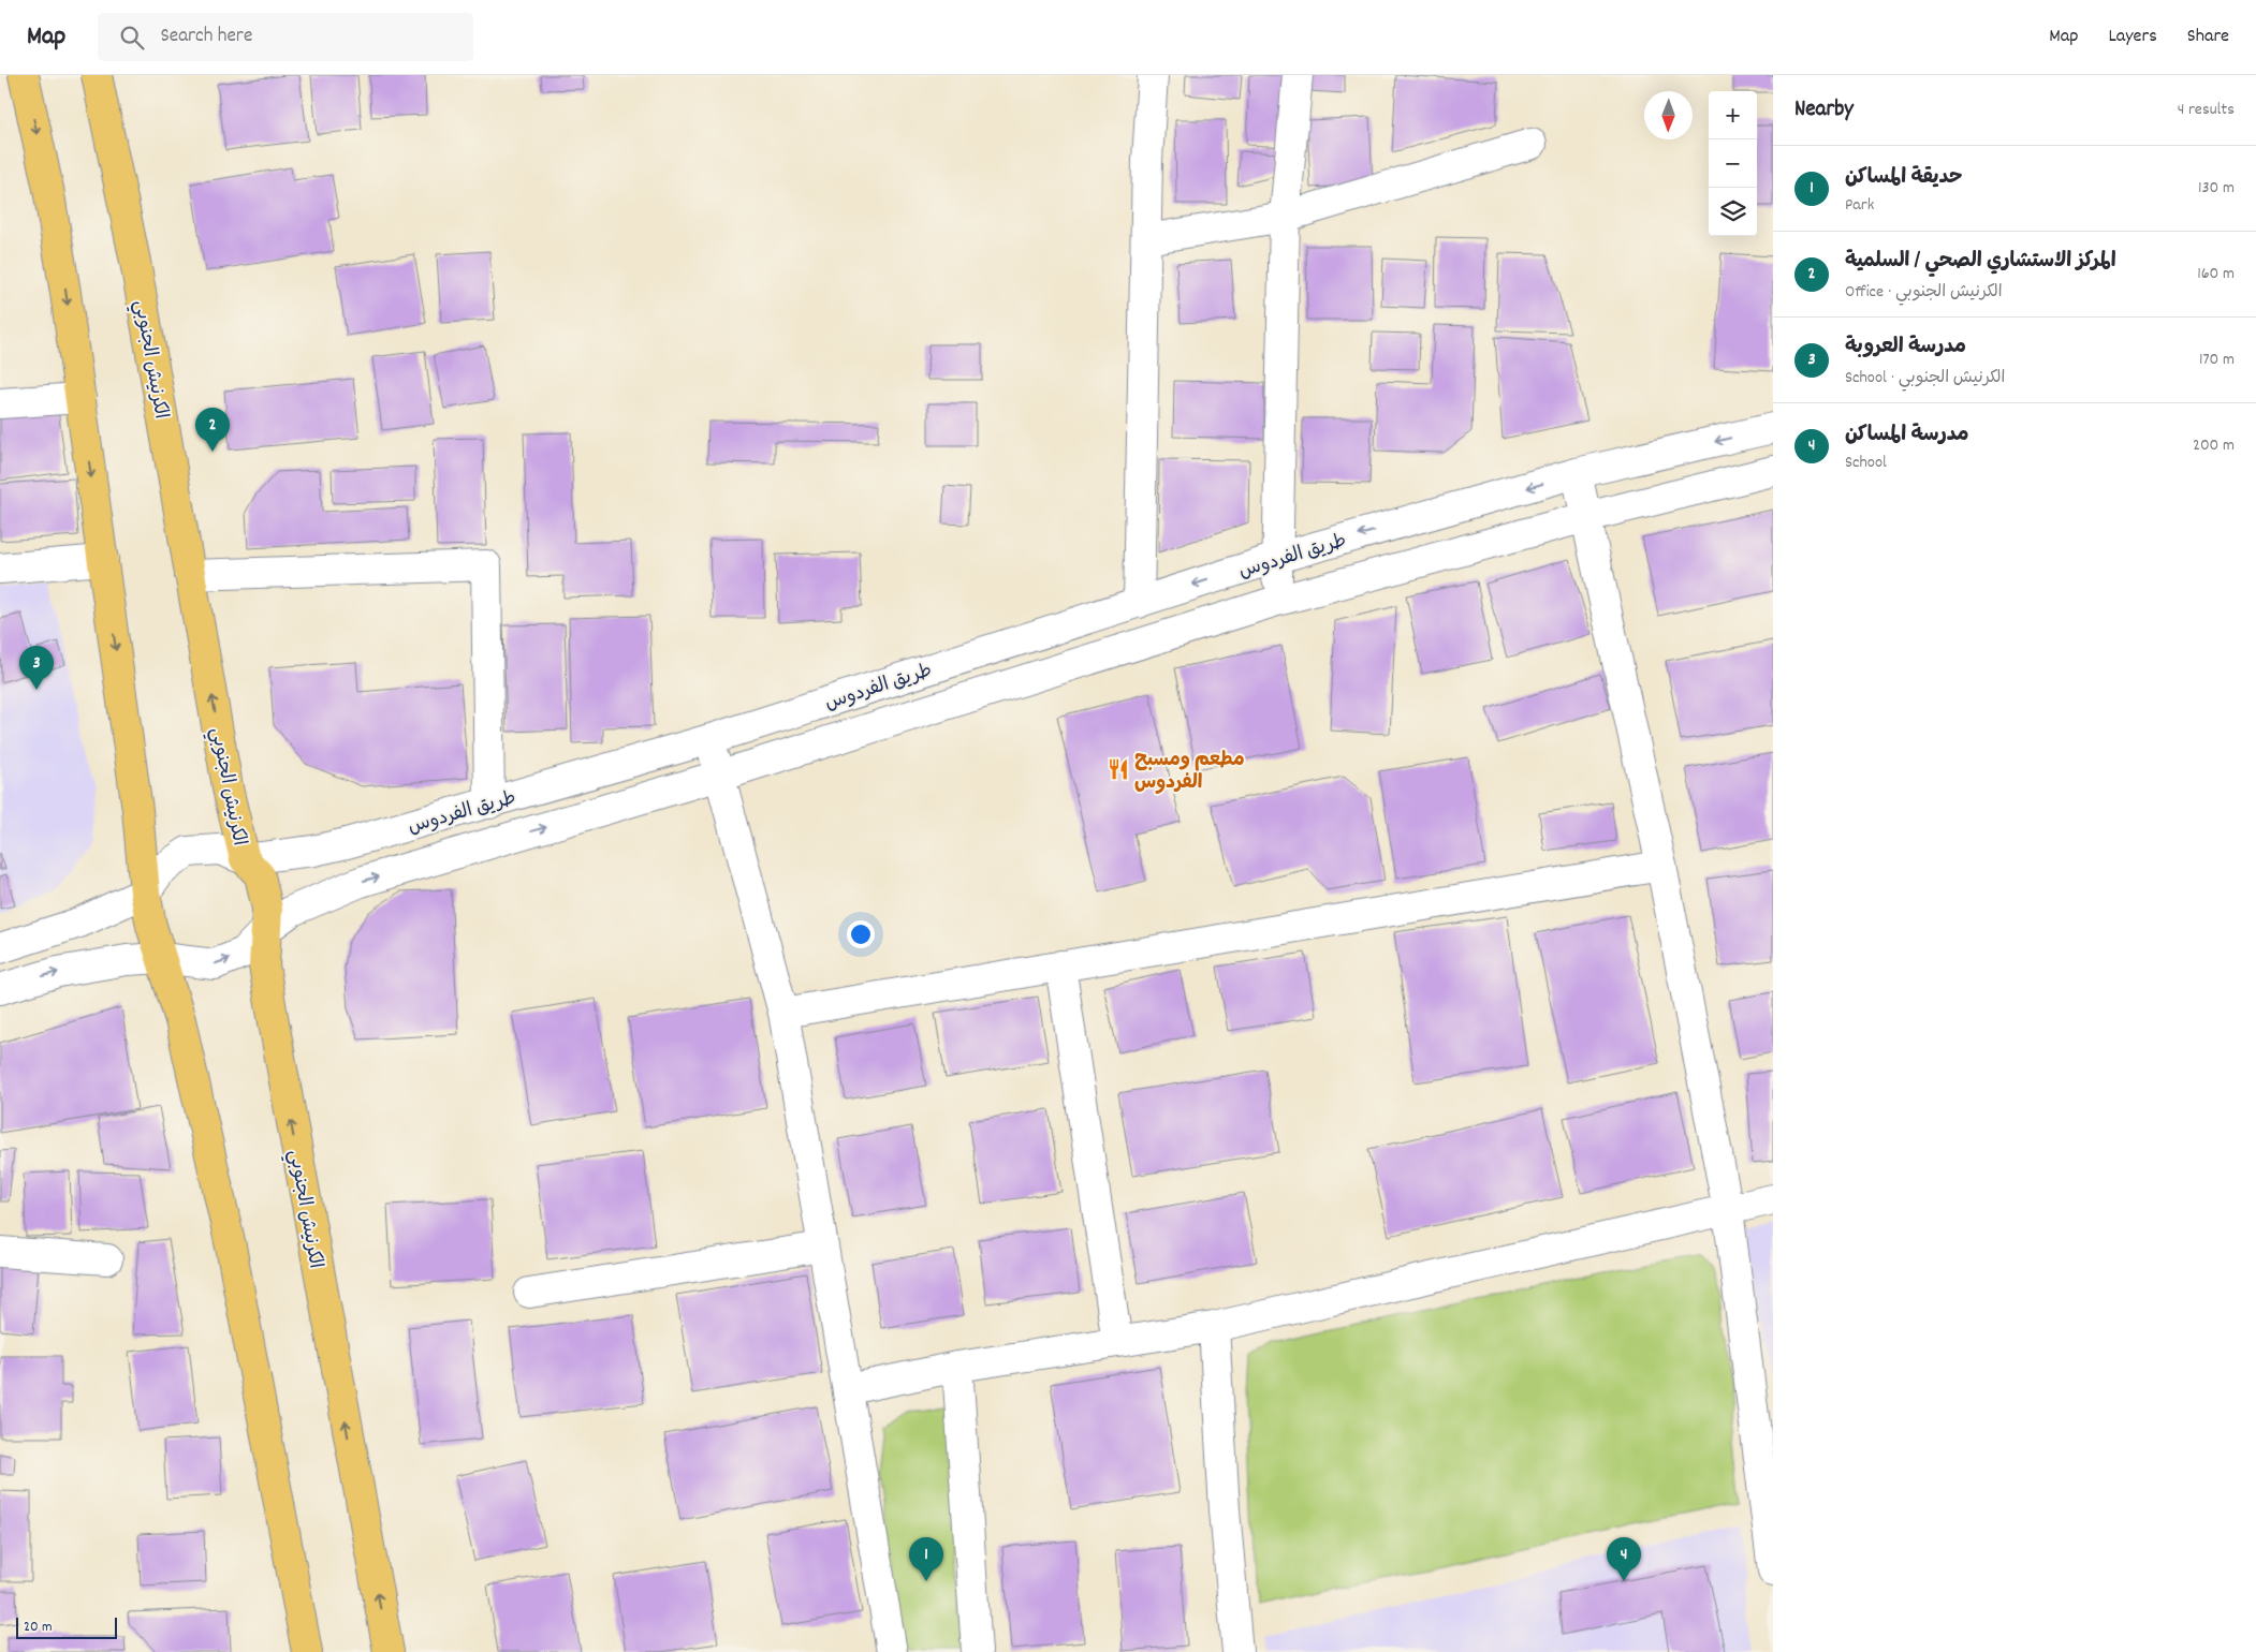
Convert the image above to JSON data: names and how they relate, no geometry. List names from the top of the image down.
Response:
{
  "streets": {
    "main road": ["الكرنيش الجنوبي"],
    "street": ["طريق الفردوس"]
  },
  "crossings": [
    ["الكرنيش الجنوبي", "طريق الفردوس"]
  ],
  "places": {
    "restaurant": ["مطعم ومسبح الفردوس"]
  },
  "scale_bar": "20 m",
  "north": "bottom",
  "page": {
    "header": "Map",
    "search": "Search here",
    "nav": ["Map", "Layers", "Share"],
    "heading": ["Nearby", "4 results"],
    "map_buttons": ["+", "−"],
    "list": [
      {
        "mark": "1",
        "name": "حديقة المساكن",
        "note": "Park",
        "value": "130 m"
      },
      {
        "mark": "2",
        "name": "المركز الاستشاري الصحي / السلمية",
        "note": "Office · الكرنيش الجنوبي",
        "value": "160 m"
      },
      {
        "mark": "3",
        "name": "مدرسة العروبة",
        "note": "School · الكرنيش الجنوبي",
        "value": "170 m"
      },
      {
        "mark": "4",
        "name": "مدرسة المساكن",
        "note": "School",
        "value": "200 m"
      }
    ],
    "pins": [
      "2",
      "3",
      "1",
      "4"
    ],
    "scale": "20 m"
  }
}
